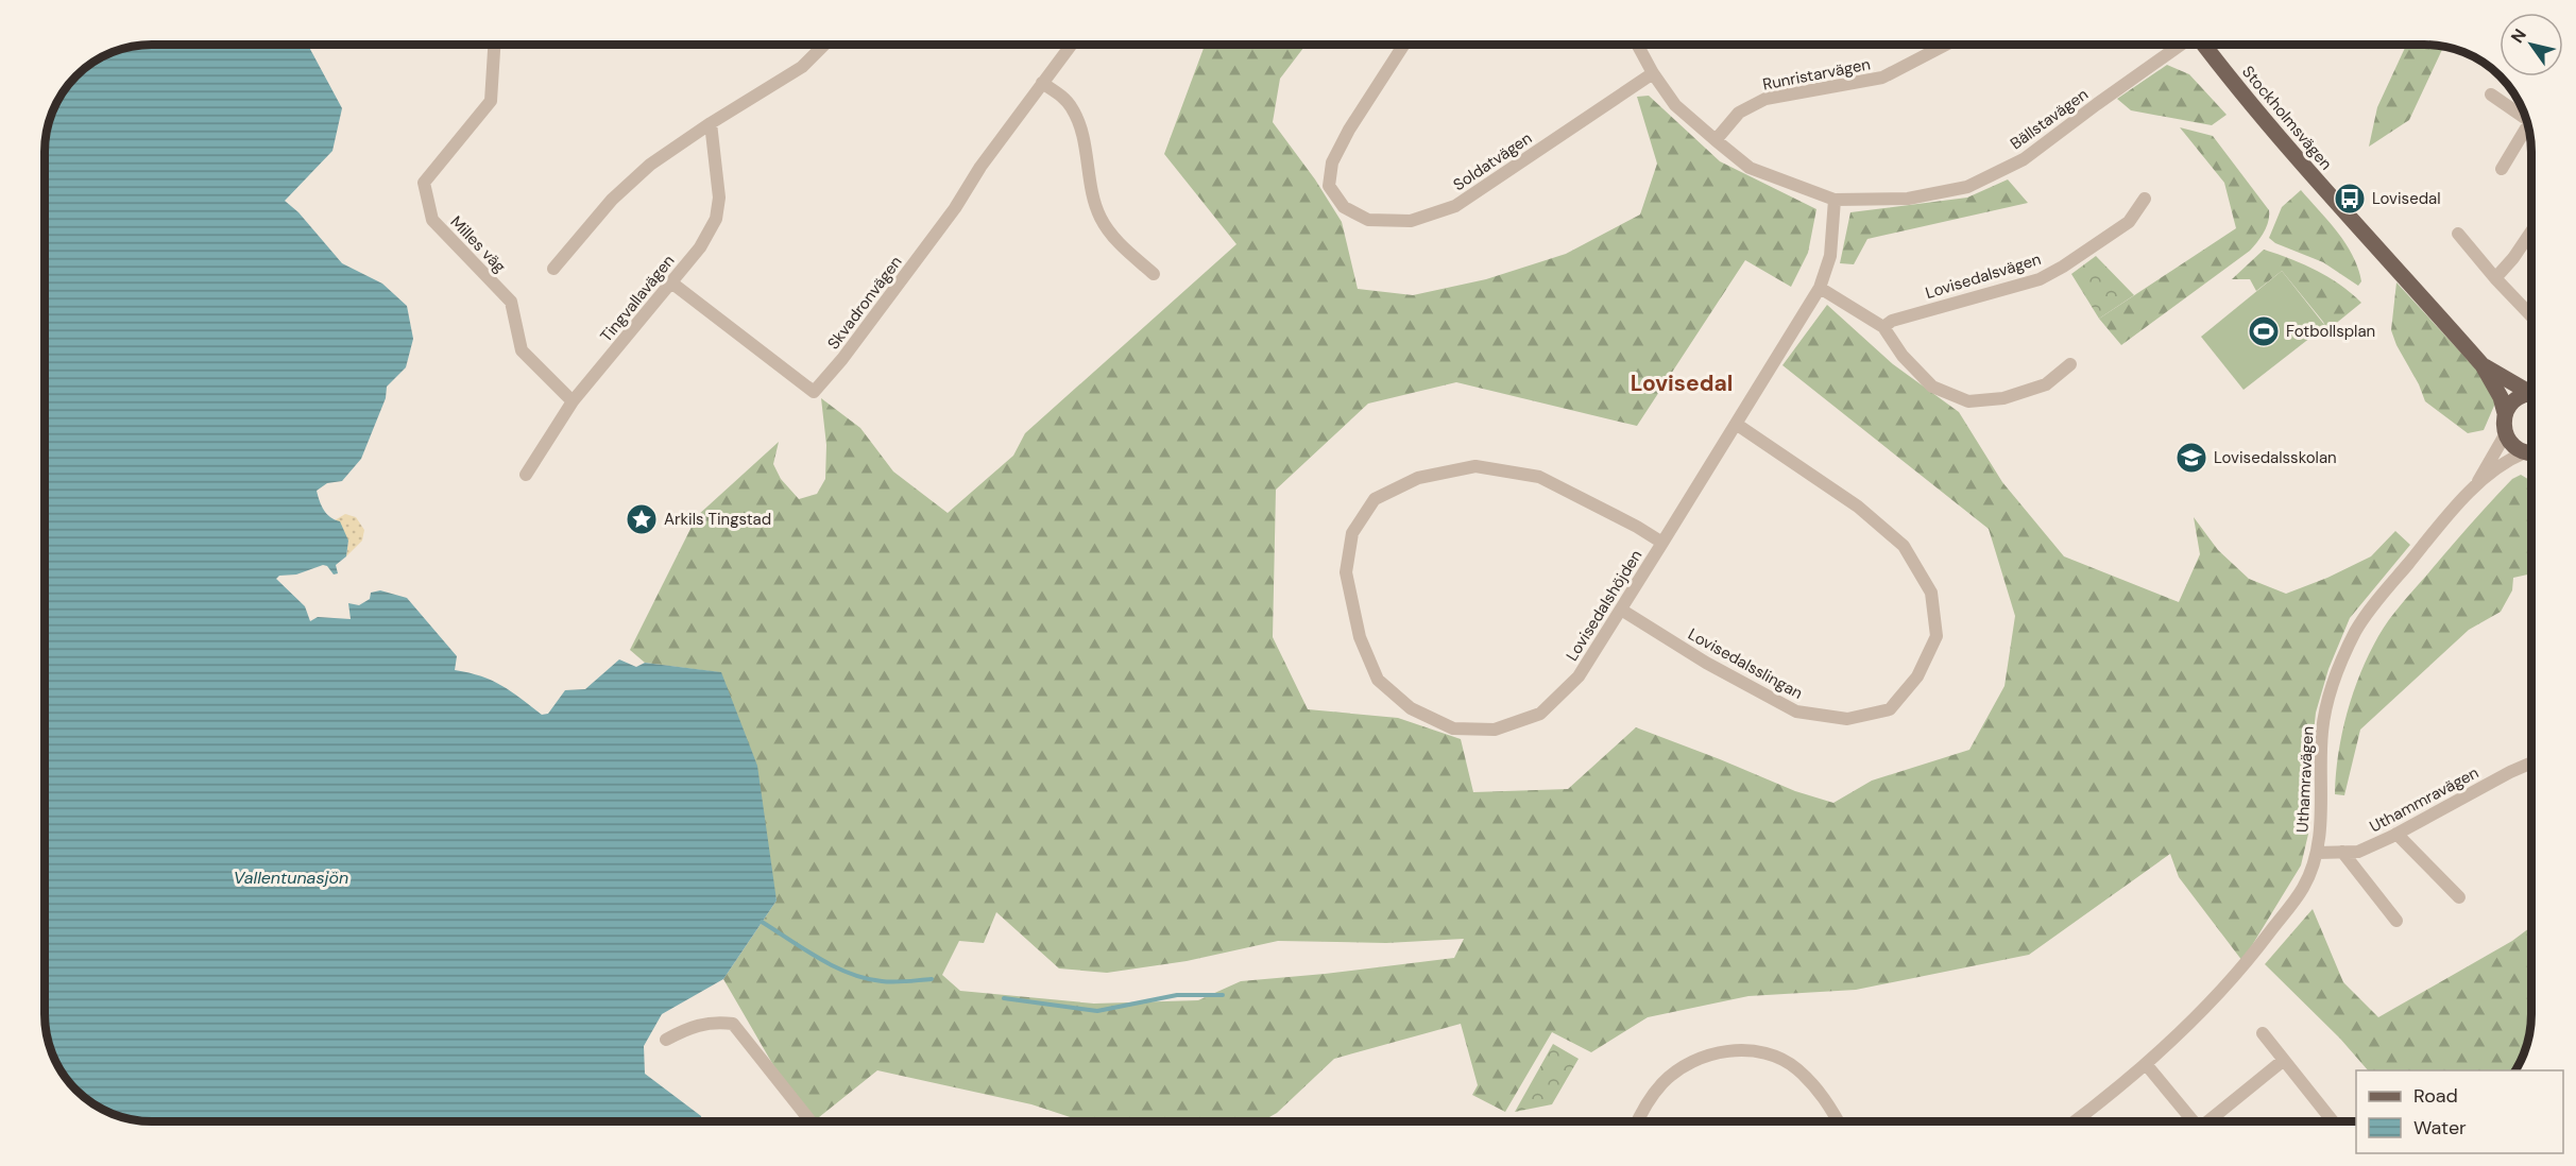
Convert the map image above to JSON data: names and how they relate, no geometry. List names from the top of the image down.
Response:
{
  "streets": {
    "main road": ["Stockholmsvägen"],
    "street": [
      "Runristarvägen",
      "Bällstavägen",
      "Soldatvägen",
      "Milles väg",
      "Lovisedalsvägen",
      "Tingvallavägen",
      "Skvadronvägen",
      "Lovisedalshöjden",
      "Lovisedalsslingan",
      "Uthamravägen",
      "Uthammravägen"
    ]
  },
  "crossings": [
    ["Runristarvägen", "Bällstavägen"],
    ["Stockholmsvägen", "Uthamravägen"],
    ["Bällstavägen", "Soldatvägen"],
    ["Bällstavägen", "Lovisedalshöjden"],
    ["Milles väg", "Tingvallavägen"],
    ["Tingvallavägen", "Skvadronvägen"],
    ["Lovisedalshöjden", "Lovisedalsslingan"],
    ["Uthamravägen", "Uthammravägen"]
  ],
  "districts": ["Lovisedal"],
  "water": ["Vallentunasjön"],
  "places": {
    "bus stop": ["Lovisedal"],
    "sports": ["Fotbollsplan"],
    "school or university": ["Lovisedalsskolan"],
    "place": ["Arkils Tingstad"]
  },
  "legend": ["Road", "Water"],
  "north": "top left"
}
